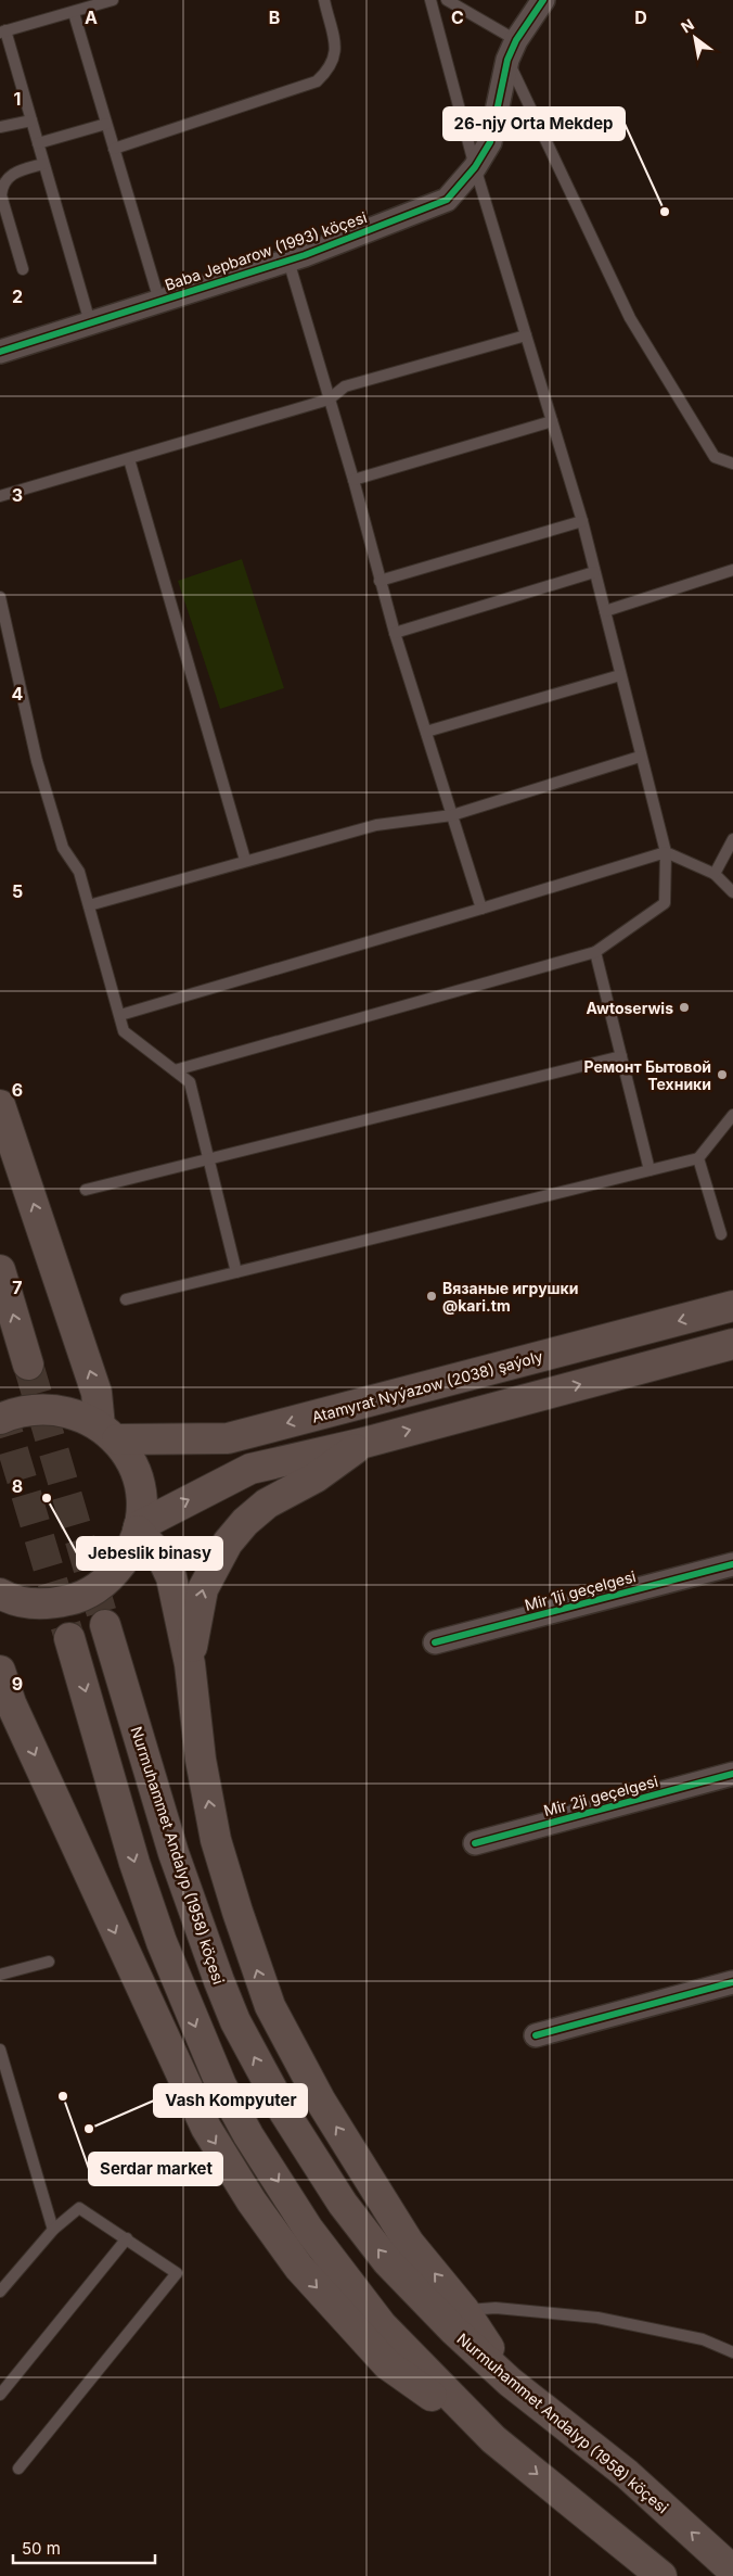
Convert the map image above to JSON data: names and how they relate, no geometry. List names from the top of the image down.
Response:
{
  "streets": {
    "main road": ["Atamyrat Nyýazow (2038) şaýoly", "Nurmuhammet Andalyp (1958) köçesi"],
    "street": ["Baba Jepbarow (1993) köçesi", "Mir 1ji geçelgesi", "Mir 2ji geçelgesi"]
  },
  "places": [
    "26-njy Orta Mekdep",
    "Awtoserwis",
    "Ремонт Бытовой Техники",
    "Вязаные игрушки @kari.tm",
    "Jebeslik binasy",
    "Serdar market",
    "Vash Kompyuter"
  ],
  "scale_bar": "50 m",
  "north": "top left",
  "grid": {
    "columns": [
      "A",
      "B",
      "C",
      "D"
    ],
    "rows": [
      "1",
      "2",
      "3",
      "4",
      "5",
      "6",
      "7",
      "8",
      "9"
    ]
  }
}
